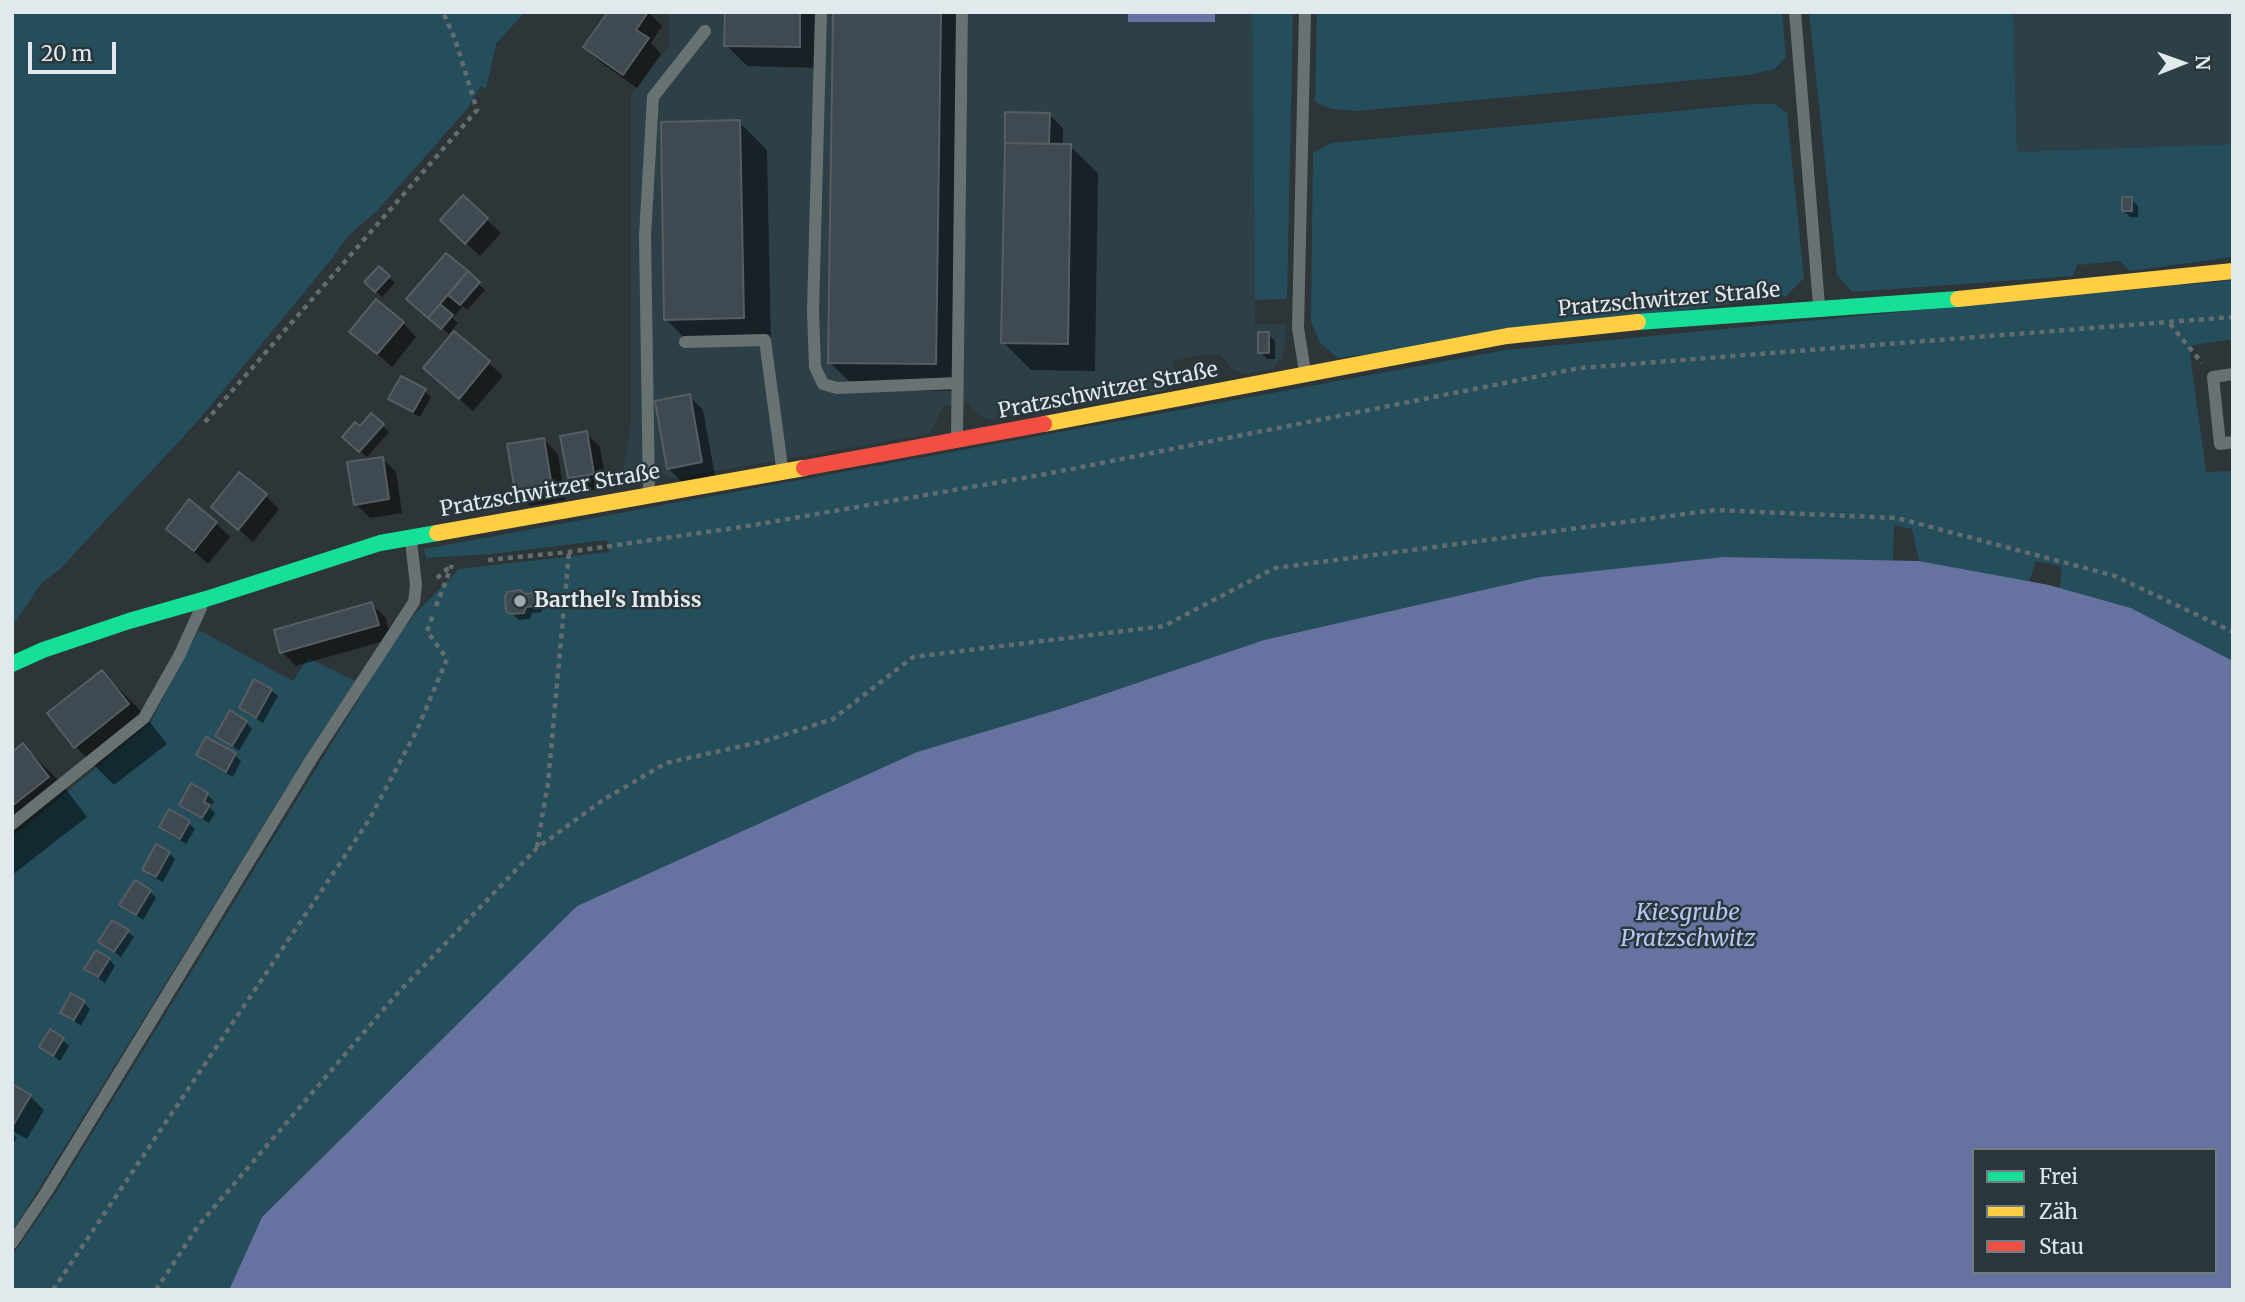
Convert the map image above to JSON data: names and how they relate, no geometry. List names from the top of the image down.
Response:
{
  "streets": {
    "street": ["Pratzschwitzer Straße"]
  },
  "water": ["Kiesgrube Pratzschwitz"],
  "places": ["Barthel's Imbiss"],
  "legend": ["Frei", "Zäh", "Stau"],
  "scale_bar": "20 m",
  "north": "right"
}
